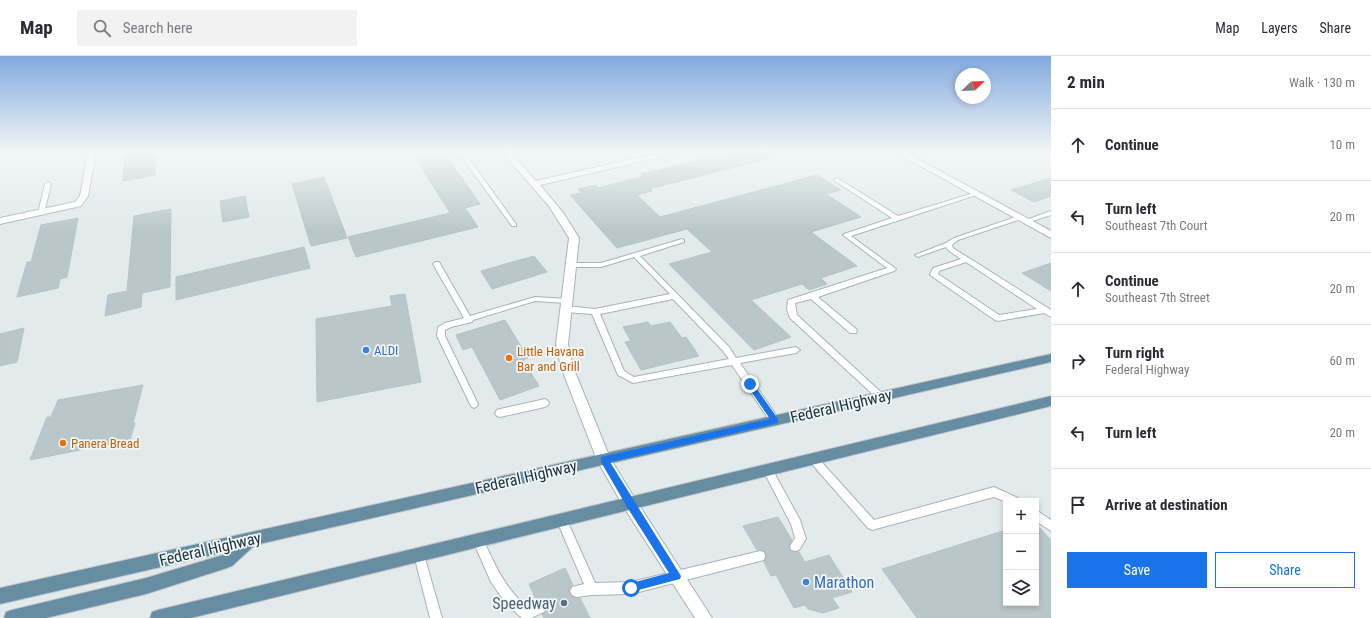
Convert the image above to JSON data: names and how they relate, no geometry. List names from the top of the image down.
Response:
{
  "streets": {
    "main road": ["Federal Highway"]
  },
  "places": [
    "ALDI",
    "Little Havana Bar and Grill",
    "Panera Bread",
    "Marathon",
    "Speedway"
  ],
  "north": "top right",
  "page": {
    "header": "Map",
    "search": "Search here",
    "nav": ["Map", "Layers", "Share"],
    "heading": ["2 min", "Walk · 130 m"],
    "list": [
      ["Continue", "10 m"],
      ["Turn left", "Southeast 7th Court", "20 m"],
      ["Continue", "Southeast 7th Street", "20 m"],
      ["Turn right", "Federal Highway", "60 m"],
      ["Turn left", "20 m"],
      "Arrive at destination"
    ],
    "map_buttons": ["+", "−"],
    "buttons": ["Save", "Share"]
  }
}
